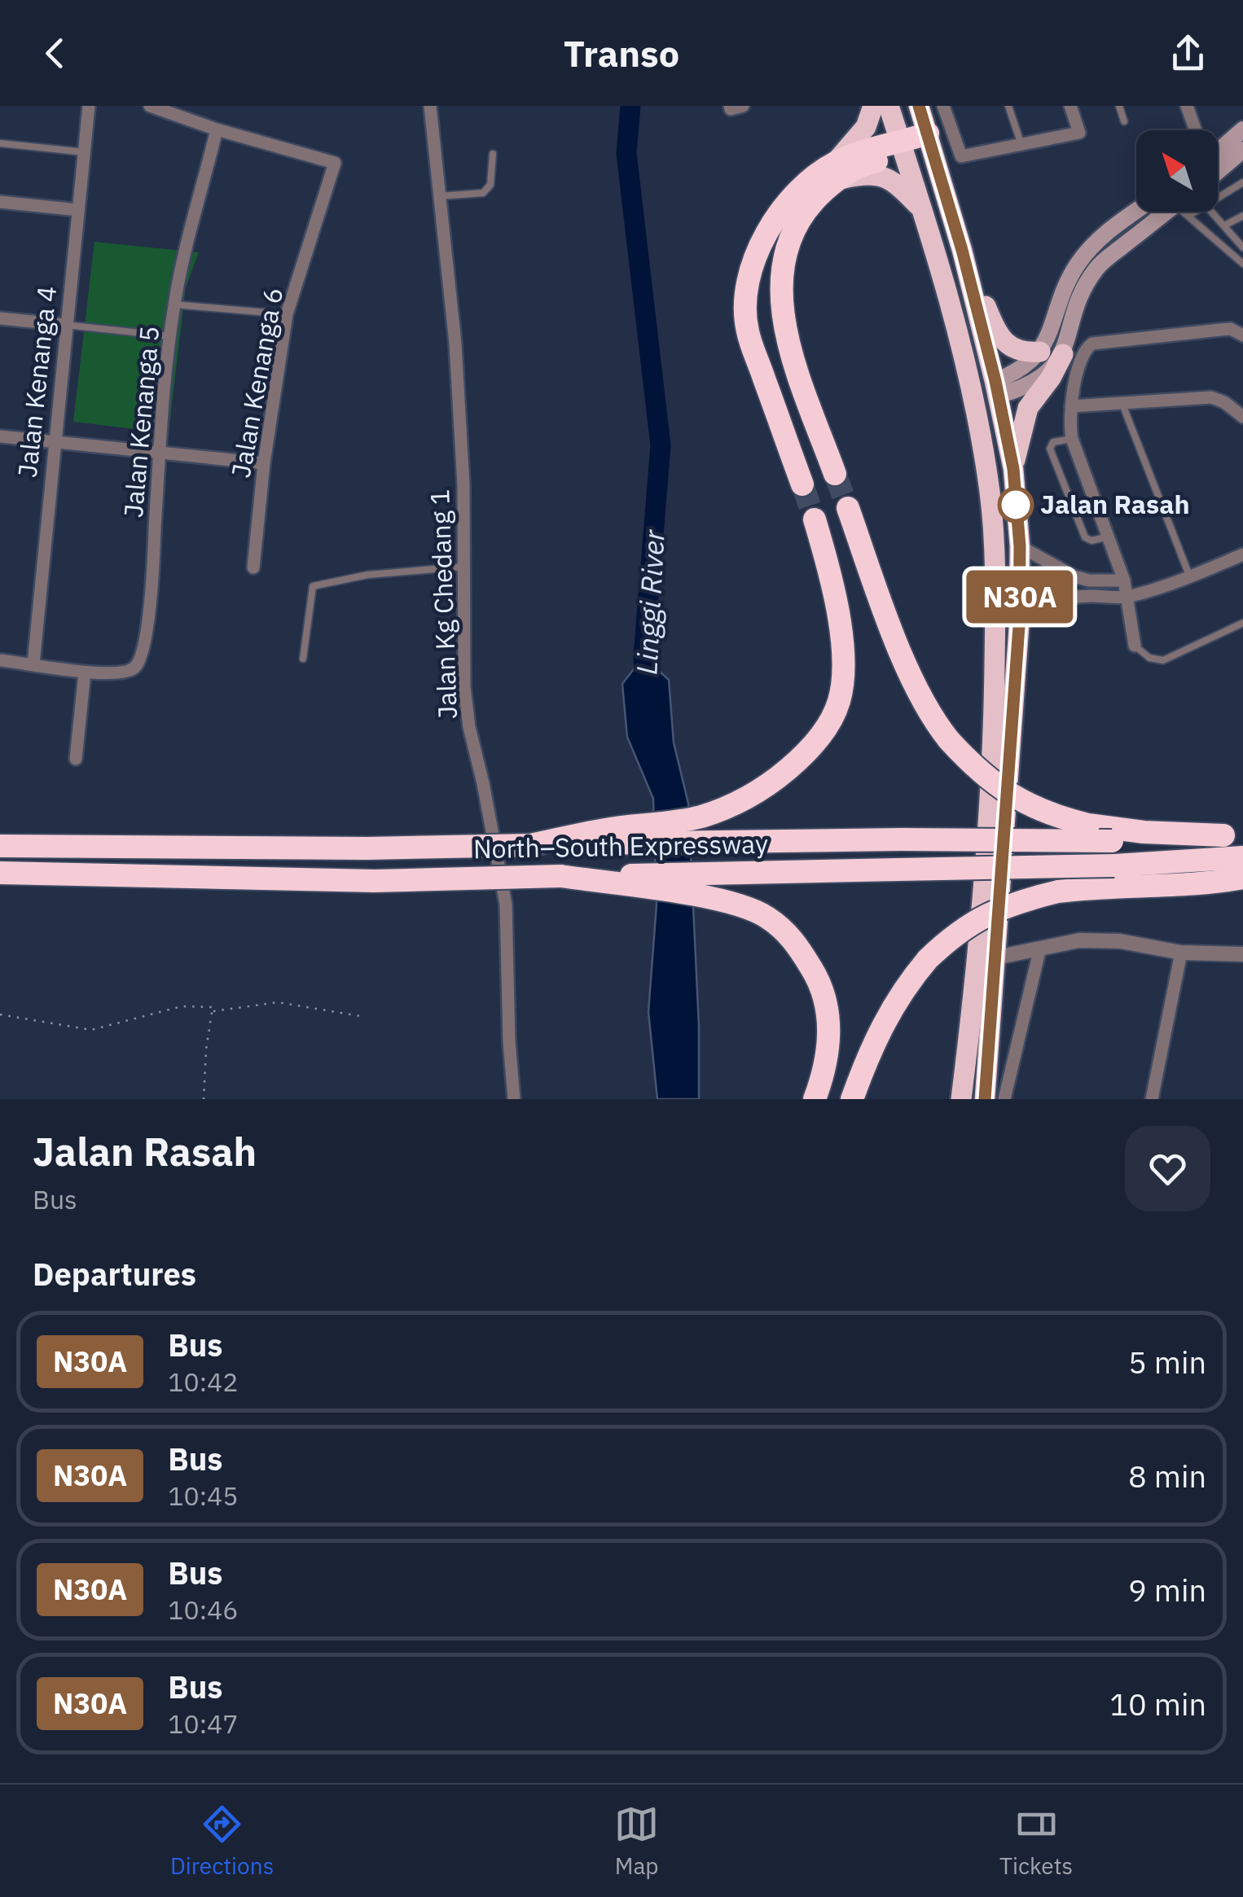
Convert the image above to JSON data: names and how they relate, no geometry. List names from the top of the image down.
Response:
{
  "streets": {
    "highway": ["North–South Expressway"],
    "street": [
      "Jalan Kenanga 4",
      "Jalan Kenanga 6",
      "Jalan Kenanga 5",
      "Jalan Kg Chedang 1"
    ]
  },
  "crossings": [
    ["Jalan Kenanga 6", "Jalan Kenanga 5"]
  ],
  "water": ["Linggi River"],
  "places": ["Jalan Rasah"],
  "lines": ["bus line N30A"],
  "north": "top left",
  "page": {
    "header": "Transo",
    "on_map": "N30A",
    "heading": [
      ["Jalan Rasah", "Bus"],
      "Departures"
    ],
    "list": [
      {
        "mark": "N30A",
        "name": "Bus",
        "note": "10:42",
        "value": "5 min"
      },
      {
        "mark": "N30A",
        "name": "Bus",
        "note": "10:45",
        "value": "8 min"
      },
      {
        "mark": "N30A",
        "name": "Bus",
        "note": "10:46",
        "value": "9 min"
      },
      {
        "mark": "N30A",
        "name": "Bus",
        "note": "10:47",
        "value": "10 min"
      }
    ],
    "tabs": ["Directions", "Map", "Tickets"]
  }
}
